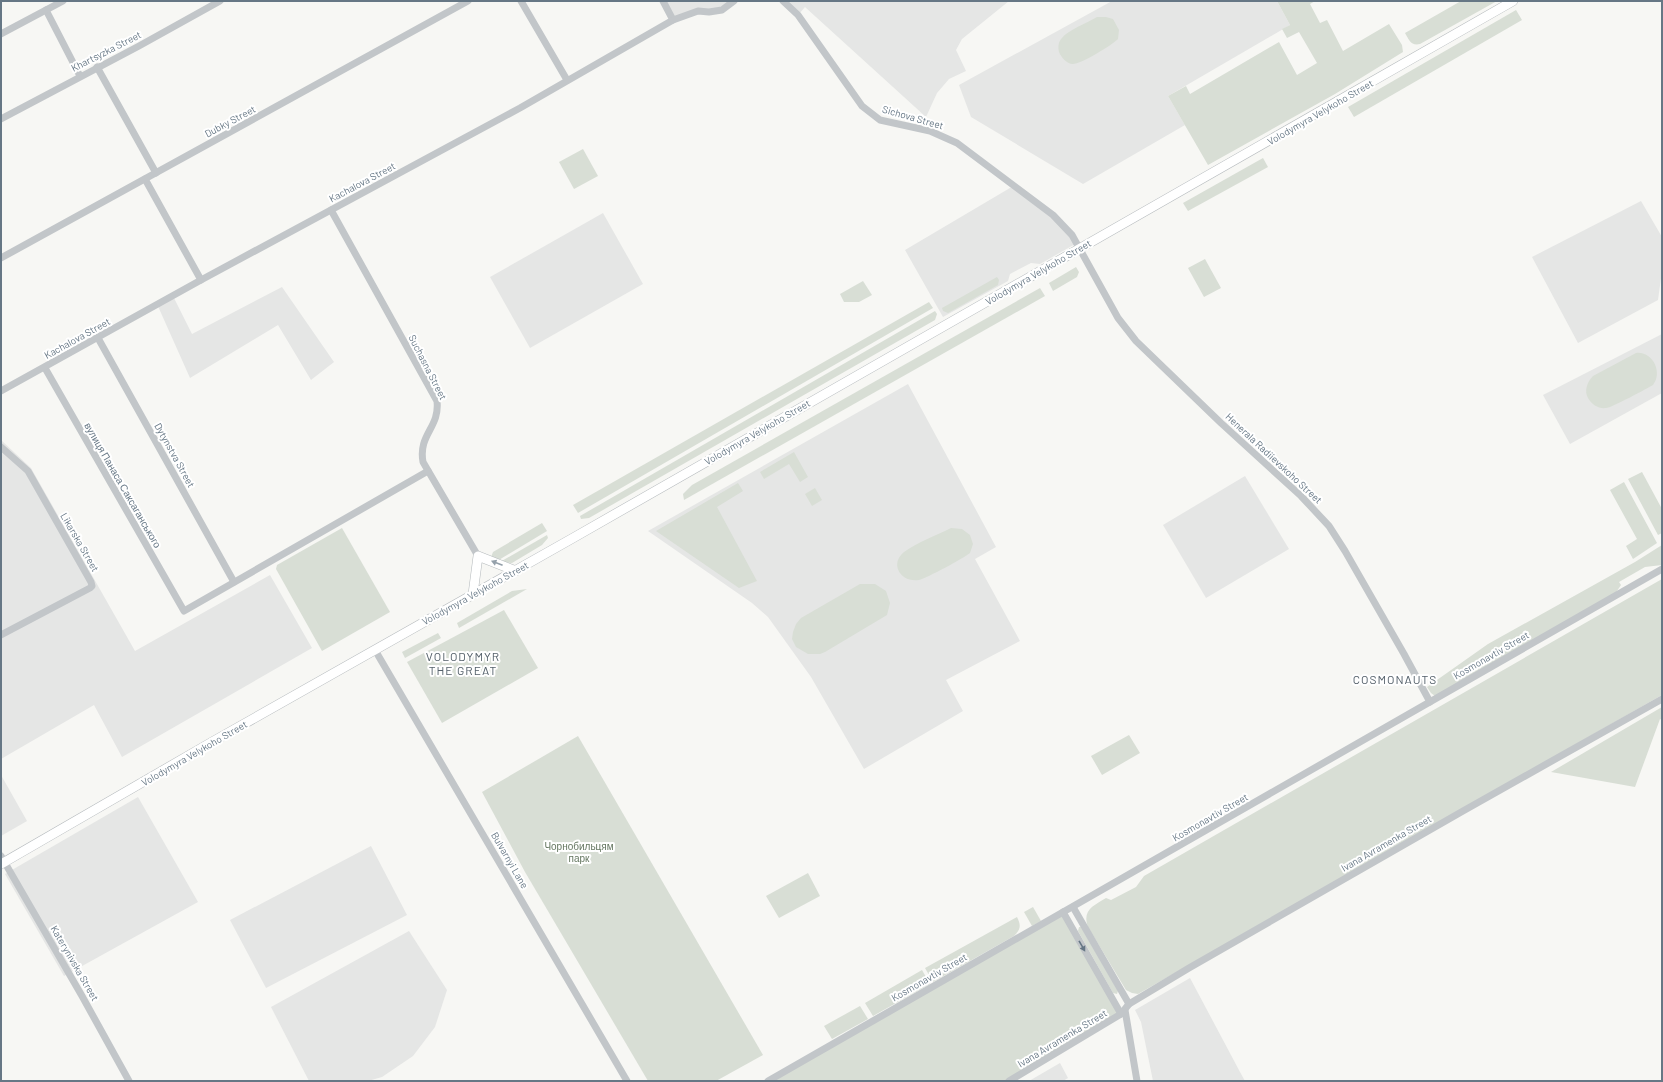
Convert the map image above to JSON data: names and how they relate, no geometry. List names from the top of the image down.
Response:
{
  "streets": {
    "main road": ["Volodymyra Velykoho Street"],
    "street": [
      "Khartsyzka Street",
      "Sichova Street",
      "Dubky Street",
      "Kachalova Street",
      "Suchasna Street",
      "Dytynstva Street",
      "Henerala Radiievskoho Street",
      "вулиця Панаса Саксаганського",
      "Likarska Street",
      "Kosmonavtiv Street",
      "Ivana Avramenka Street",
      "Bulvarnyi Lane",
      "Katerynivska Street"
    ]
  },
  "crossings": [
    ["Volodymyra Velykoho Street", "Sichova Street"],
    ["Volodymyra Velykoho Street", "Henerala Radiievskoho Street"],
    ["Volodymyra Velykoho Street", "Bulvarnyi Lane"],
    ["Volodymyra Velykoho Street", "Katerynivska Street"],
    ["Sichova Street", "Henerala Radiievskoho Street"],
    ["Kachalova Street", "Suchasna Street"],
    ["Kachalova Street", "Dytynstva Street"],
    ["Kachalova Street", "вулиця Панаса Саксаганського"],
    ["Dytynstva Street", "вулиця Панаса Саксаганського"],
    ["Henerala Radiievskoho Street", "Kosmonavtiv Street"]
  ],
  "districts": ["VOLODYMYR THE GREAT", "COSMONAUTS"],
  "parks": ["Чорнобильцям парк"]
}
